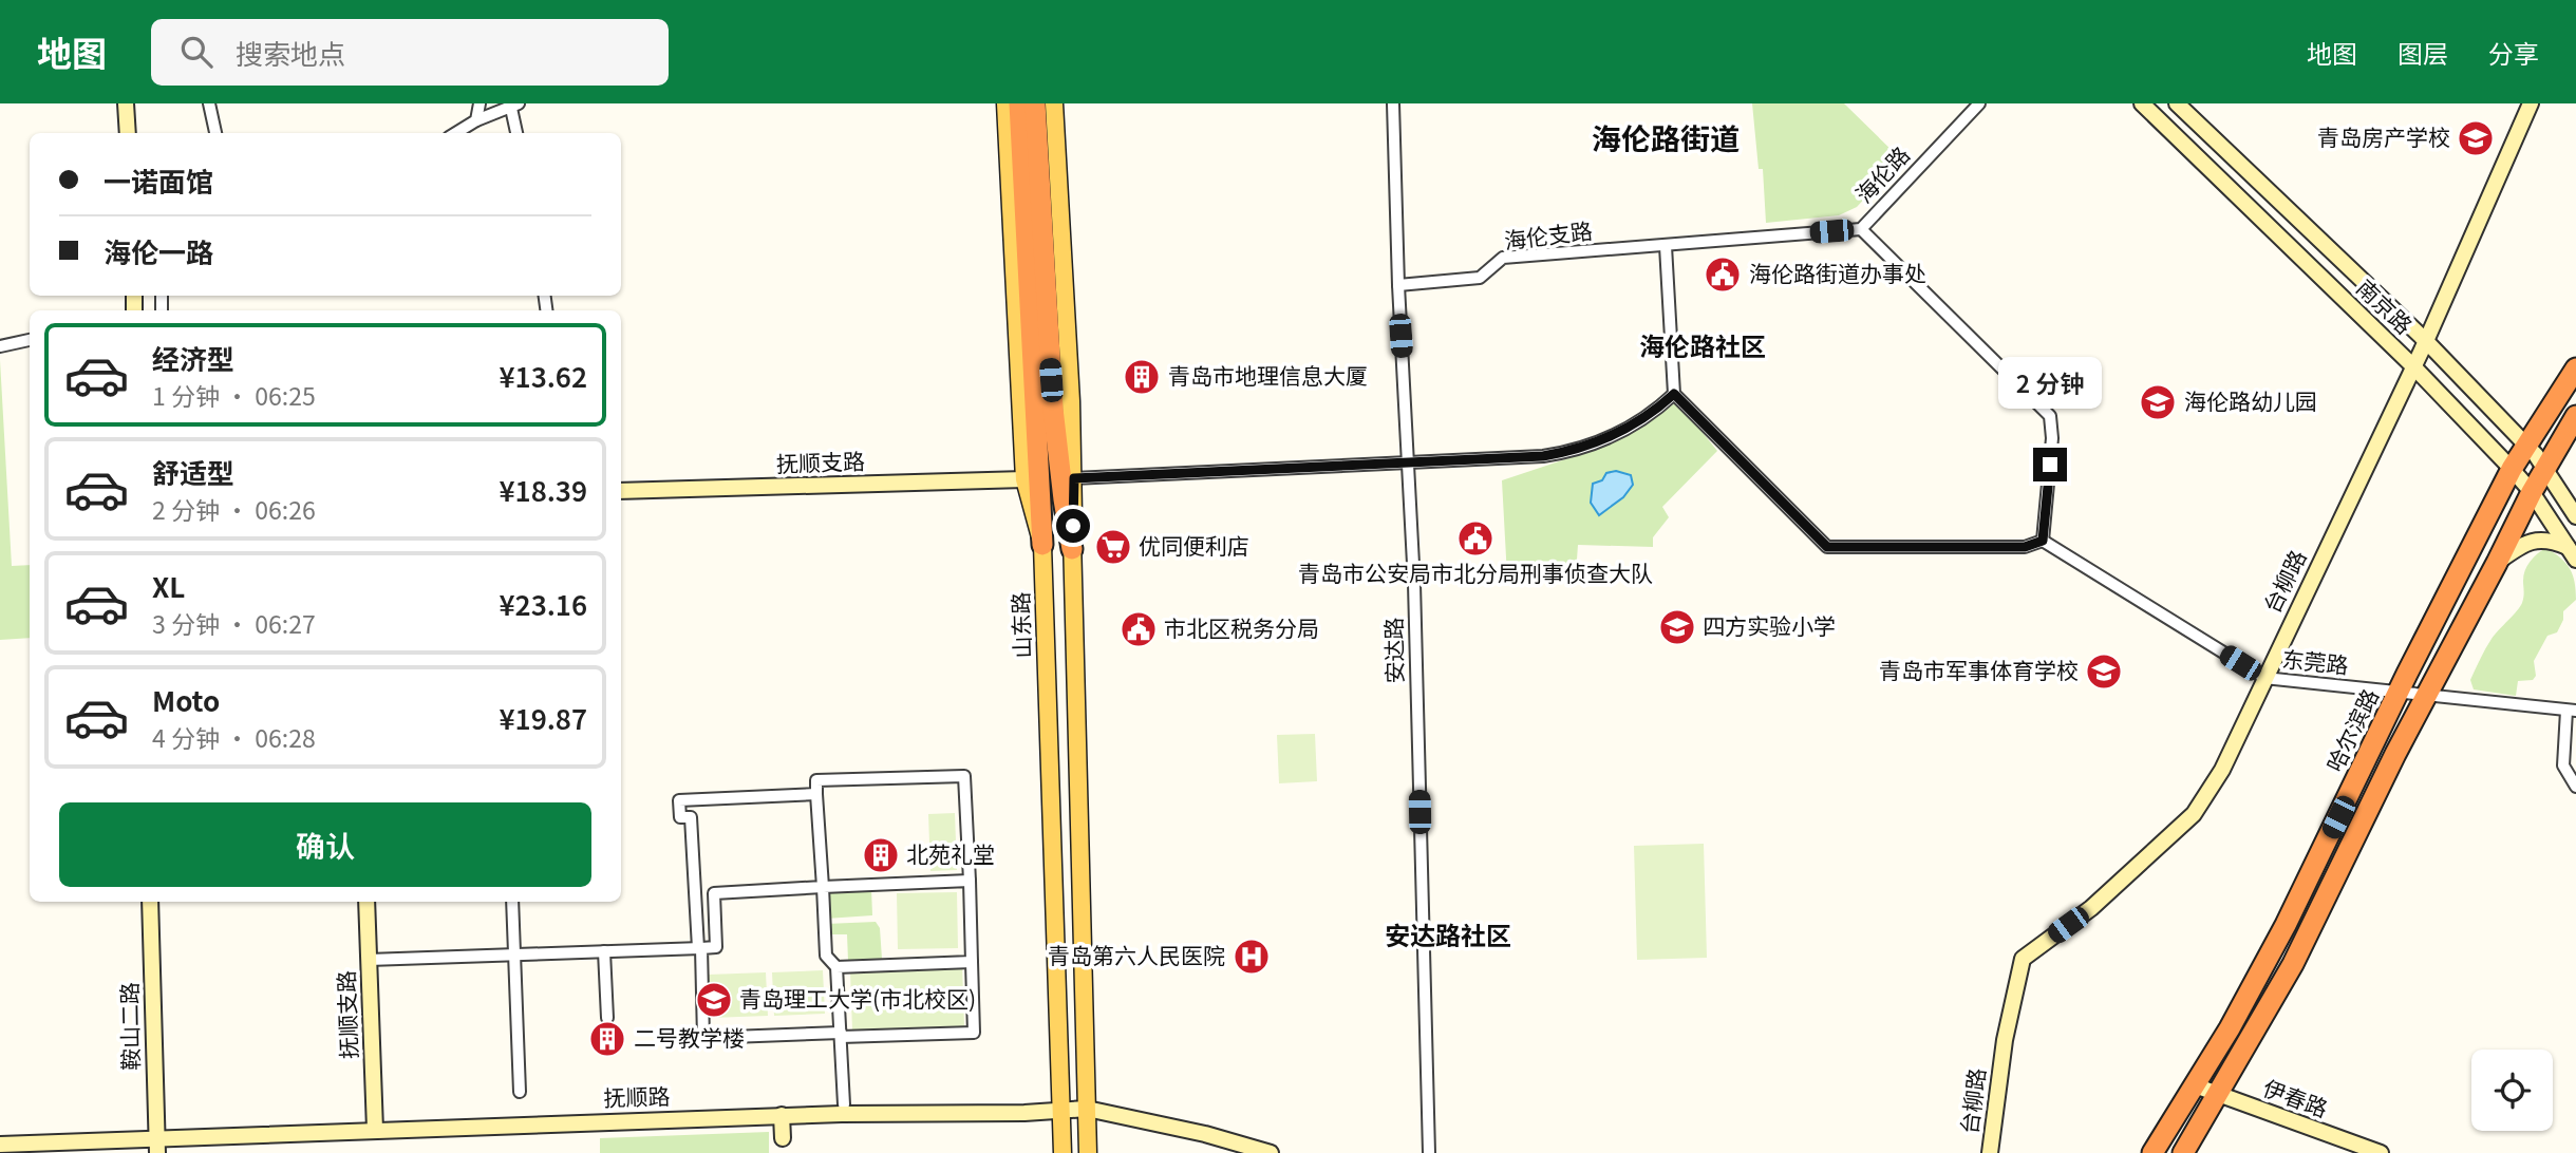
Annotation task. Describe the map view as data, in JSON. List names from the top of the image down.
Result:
{
  "streets": {
    "highway": ["哈尔滨路"],
    "main road": [
      "南京路",
      "抚顺支路",
      "台柳路",
      "山东路",
      "鞍山二路",
      "抚顺路",
      "伊春路"
    ],
    "street": [
      "海伦路",
      "海伦支路",
      "安达路",
      "东莞路"
    ]
  },
  "crossings": [
    ["海伦路", "海伦支路"],
    ["海伦支路", "安达路"],
    ["南京路", "台柳路"],
    ["南京路", "哈尔滨路"],
    ["抚顺支路", "山东路"],
    ["抚顺支路", "抚顺路"],
    ["台柳路", "东莞路"],
    ["山东路", "抚顺路"],
    ["东莞路", "哈尔滨路"],
    ["哈尔滨路", "伊春路"],
    ["鞍山二路", "抚顺路"]
  ],
  "districts": ["海伦路街道", "海伦路社区", "安达路社区"],
  "places": {
    "school or university": [
      "青岛房产学校",
      "海伦路幼儿园",
      "四方实验小学",
      "青岛市军事体育学校",
      "青岛理工大学(市北校区)"
    ],
    "public building": ["海伦路街道办事处", "青岛市公安局市北分局刑事侦查大队", "市北区税务分局"],
    "building": ["青岛市地理信息大厦", "北苑礼堂", "二号教学楼"],
    "supermarket": ["优同便利店"],
    "hospital": ["青岛第六人民医院"]
  },
  "page": {
    "header": "地图",
    "search": "搜索地点",
    "nav": ["地图", "图层", "分享"],
    "banner": ["一诺面馆", "海伦一路"],
    "list": [
      {
        "name": "经济型",
        "note": "1 分钟 · 06:25",
        "value": "¥13.62"
      },
      {
        "name": "舒适型",
        "note": "2 分钟 · 06:26",
        "value": "¥18.39"
      },
      {
        "name": "XL",
        "note": "3 分钟 · 06:27",
        "value": "¥23.16"
      },
      {
        "name": "Moto",
        "note": "4 分钟 · 06:28",
        "value": "¥19.87"
      }
    ],
    "bubble": "2 分钟",
    "buttons": "确认"
  }
}
